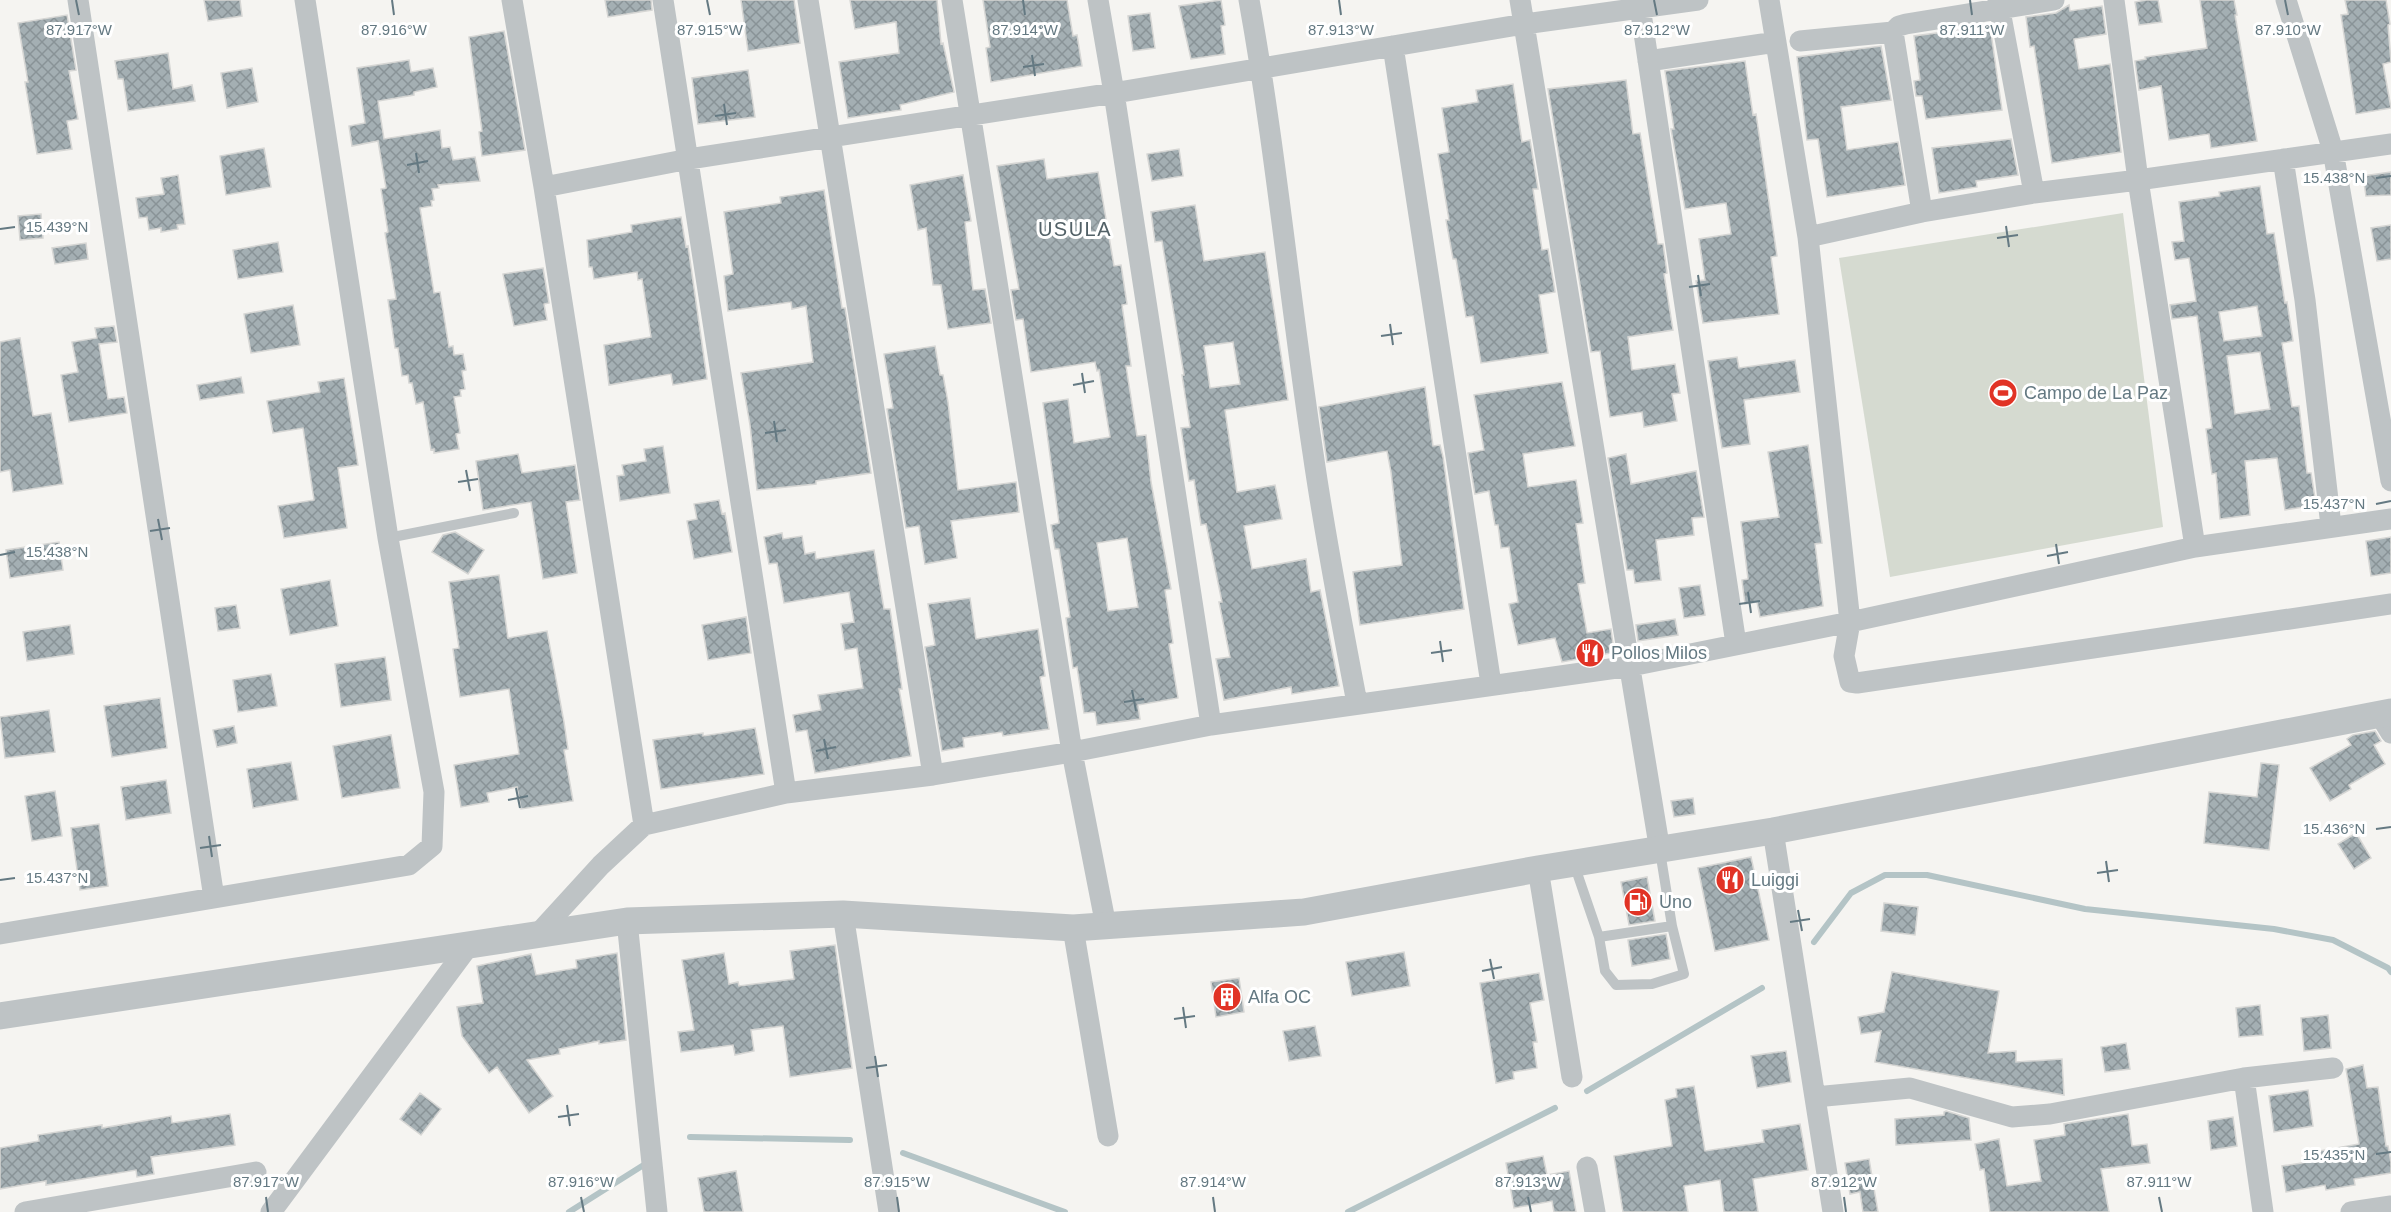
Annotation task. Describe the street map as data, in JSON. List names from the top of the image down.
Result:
{
  "districts": ["USULA"],
  "places": {
    "sports": ["Campo de La Paz"],
    "restaurant": ["Pollos Milos", "Luiggi"],
    "fuel station": ["Uno"],
    "building": ["Alfa OC"]
  },
  "coordinates": [
    "87.917°W",
    "87.916°W",
    "87.915°W",
    "87.914°W",
    "87.913°W",
    "87.912°W",
    "87.911°W",
    "87.910°W",
    "15.438°N",
    "15.439°N",
    "15.437°N",
    "15.436°N",
    "15.435°N"
  ]
}
